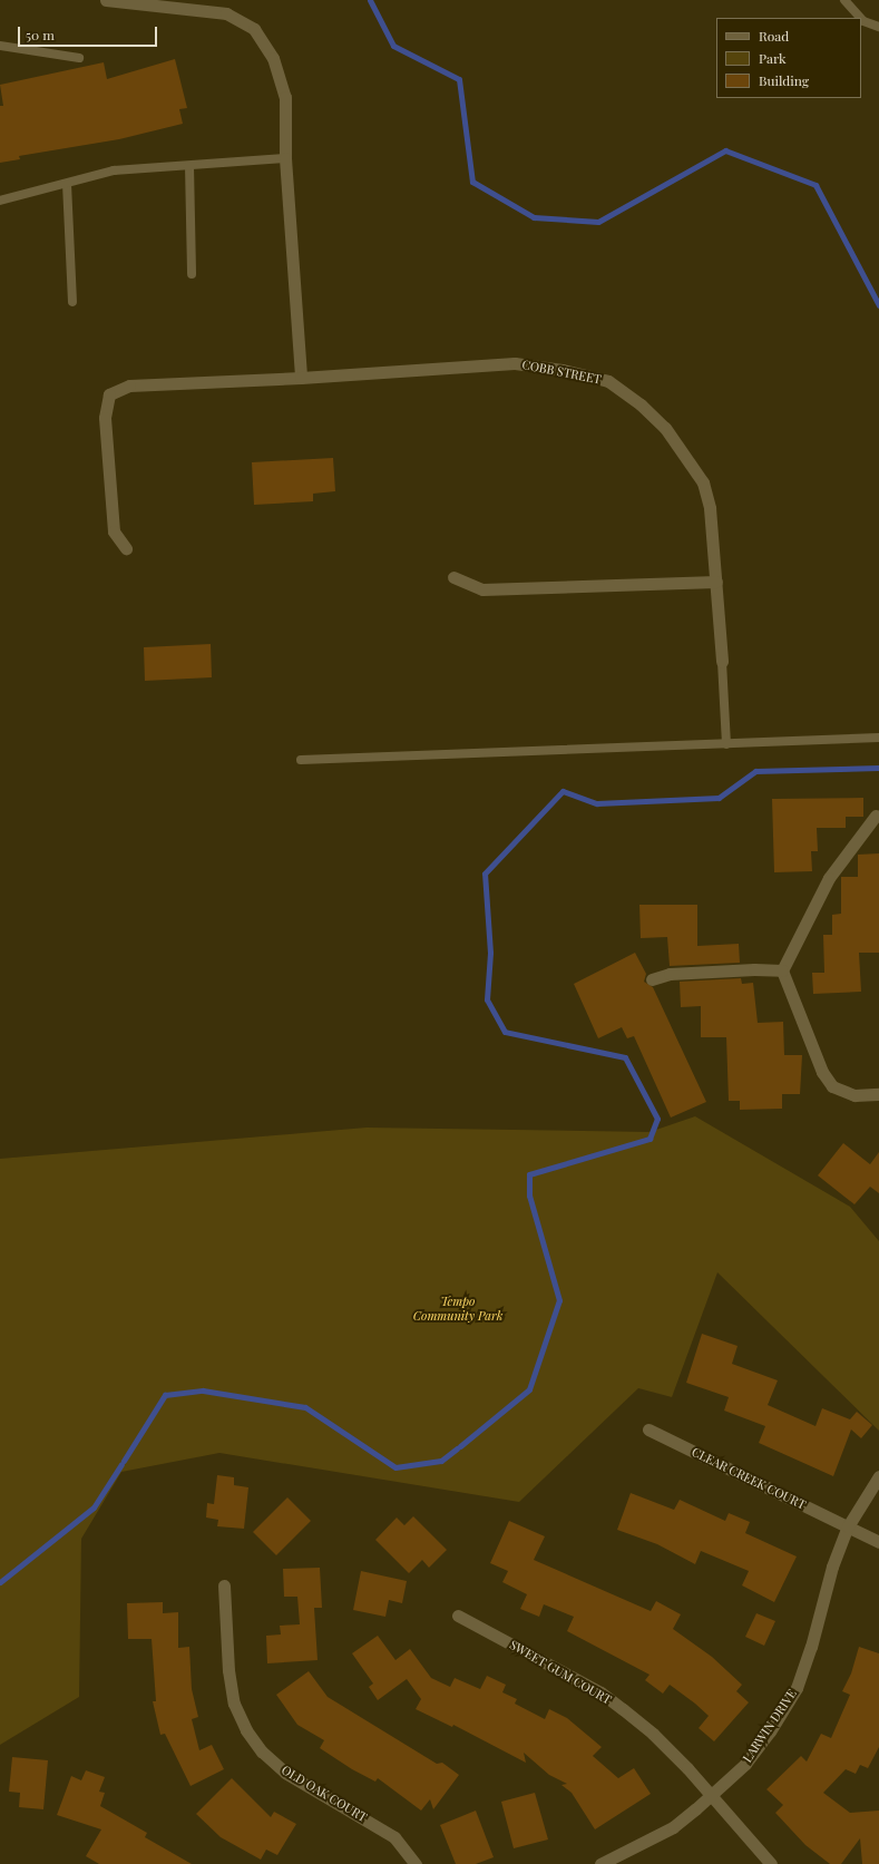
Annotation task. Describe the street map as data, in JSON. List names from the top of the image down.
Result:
{
  "streets": {
    "street": [
      "COBB STREET",
      "CLEAR CREEK COURT",
      "SWEET GUM COURT",
      "LARWIN DRIVE",
      "OLD OAK COURT"
    ]
  },
  "crossings": [
    ["CLEAR CREEK COURT", "LARWIN DRIVE"],
    ["SWEET GUM COURT", "LARWIN DRIVE"]
  ],
  "parks": ["Tempo Community Park"],
  "legend": ["Road", "Park", "Building"],
  "scale_bar": "50 m"
}
